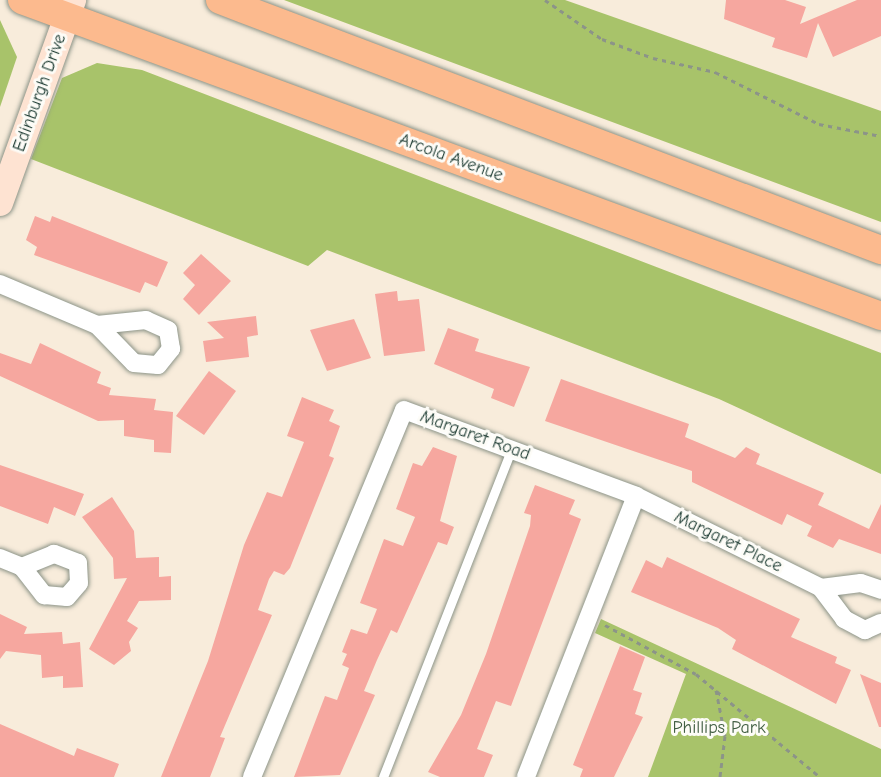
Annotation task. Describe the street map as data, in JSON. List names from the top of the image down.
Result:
{
  "streets": {
    "main road": ["Arcola Avenue"],
    "street": ["Edinburgh Drive", "Margaret Road", "Margaret Place"]
  },
  "crossings": [
    ["Edinburgh Drive", "Arcola Avenue"],
    ["Margaret Road", "Margaret Place"]
  ],
  "parks": ["Phillips Park"]
}
